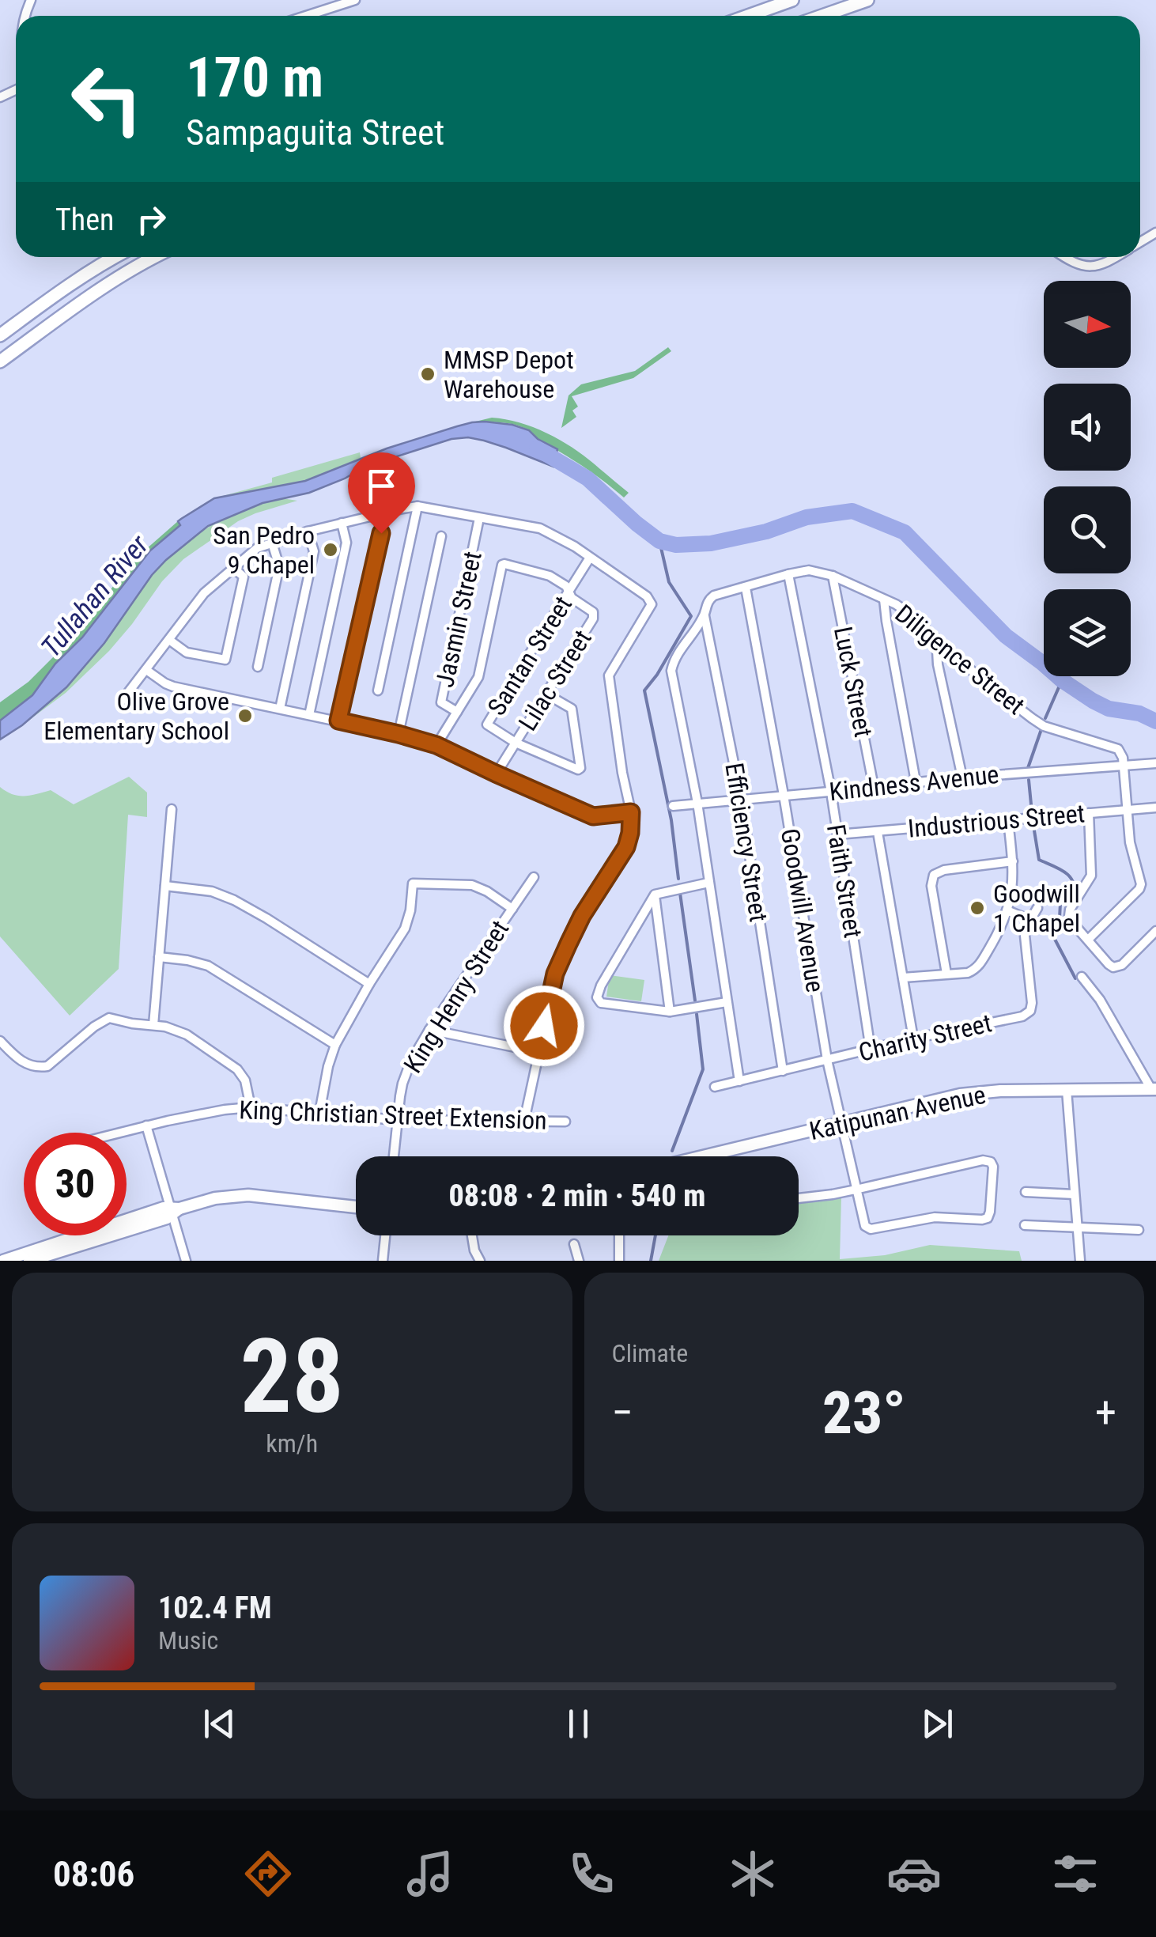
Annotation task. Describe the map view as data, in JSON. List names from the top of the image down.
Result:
{
  "streets": {
    "main road": ["Katipunan Avenue"],
    "street": [
      "Jasmin Street",
      "Santan Street",
      "Diligence Street",
      "Lilac Street",
      "Luck Street",
      "Kindness Avenue",
      "Industrious Street",
      "Efficiency Street",
      "Faith Street",
      "Goodwill Avenue",
      "King Henry Street",
      "Charity Street",
      "King Christian Street Extension"
    ]
  },
  "crossings": [
    ["Santan Street", "Lilac Street"],
    ["Diligence Street", "Luck Street"],
    ["Diligence Street", "Kindness Avenue"],
    ["Diligence Street", "Efficiency Street"],
    ["Diligence Street", "Faith Street"],
    ["Diligence Street", "Goodwill Avenue"],
    ["Diligence Street", "Charity Street"],
    ["Luck Street", "Kindness Avenue"],
    ["Kindness Avenue", "Efficiency Street"],
    ["Kindness Avenue", "Faith Street"],
    ["Kindness Avenue", "Goodwill Avenue"],
    ["Industrious Street", "Faith Street"],
    ["Efficiency Street", "Charity Street"],
    ["Faith Street", "Charity Street"],
    ["Goodwill Avenue", "Charity Street"],
    ["Goodwill Avenue", "Katipunan Avenue"],
    ["King Henry Street", "King Christian Street Extension"]
  ],
  "water": ["Tullahan River"],
  "places": [
    "MMSP Depot Warehouse",
    "San Pedro 9 Chapel",
    "Olive Grove Elementary School",
    "Goodwill 1 Chapel"
  ],
  "north": "right",
  "page": {
    "turn": ["170 m", "Sampaguita Street"],
    "then": "Then",
    "limit": "30",
    "trip": "08:08 · 2 min · 540 m",
    "tile": [
      ["28", "km/h"],
      "Climate"
    ],
    "heat": ["−", "23°", "+"],
    "song": ["102.4 FM", "Music"],
    "tabs": "08:06"
  }
}
